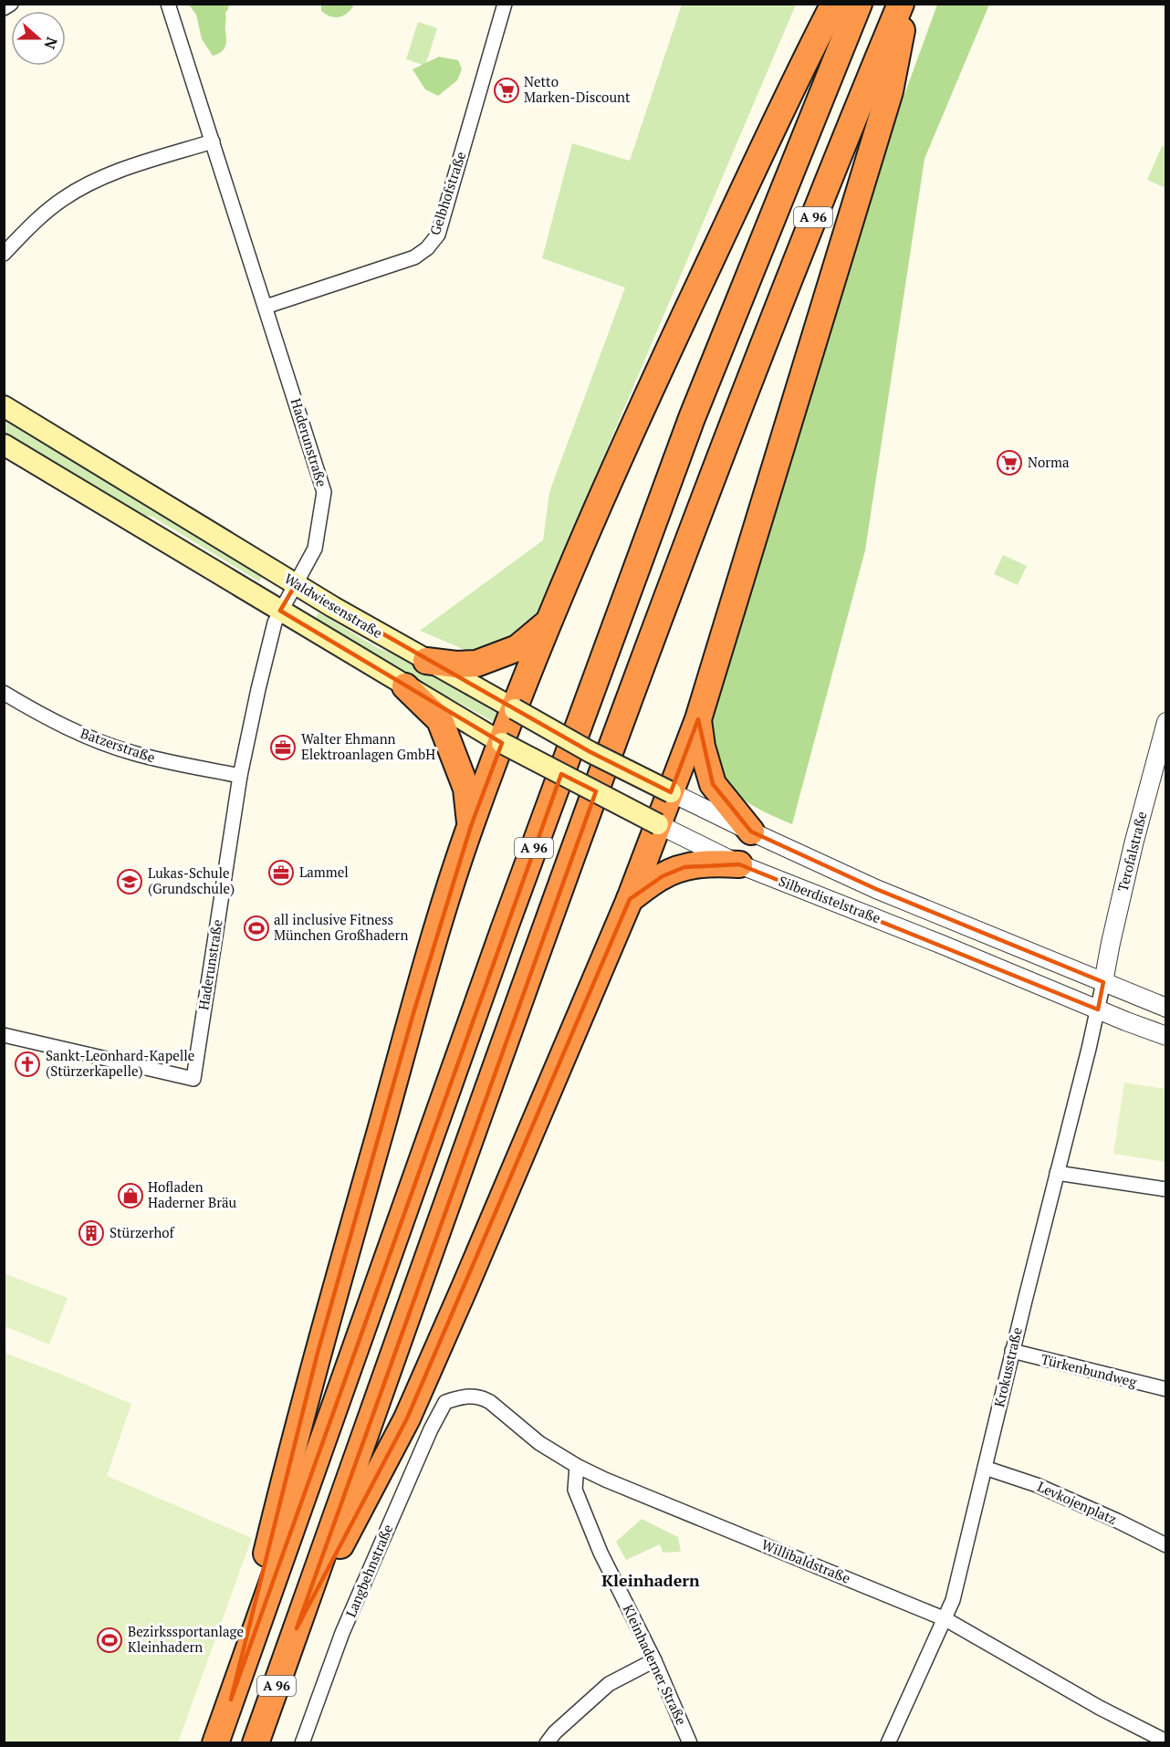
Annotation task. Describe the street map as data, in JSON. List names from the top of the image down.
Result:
{
  "streets": {
    "highway": ["A 96"],
    "main road": ["Waldwiesenstraße", "Silberdistelstraße"],
    "street": [
      "Gelbhofstraße",
      "Haderunstraße",
      "Batzerstraße",
      "Terofalstraße",
      "Krokusstraße",
      "Türkenbundweg",
      "Levkojenplatz",
      "Willibaldstraße",
      "Langbehnstraße",
      "Kleinhaderner Straße"
    ]
  },
  "crossings": [
    ["Gelbhofstraße", "Haderunstraße"],
    ["Haderunstraße", "Waldwiesenstraße"],
    ["Haderunstraße", "Batzerstraße"],
    ["Waldwiesenstraße", "Silberdistelstraße"],
    ["Terofalstraße", "Silberdistelstraße"],
    ["Terofalstraße", "Krokusstraße"],
    ["Silberdistelstraße", "Krokusstraße"],
    ["Krokusstraße", "Türkenbundweg"],
    ["Krokusstraße", "Levkojenplatz"],
    ["Krokusstraße", "Willibaldstraße"],
    ["Willibaldstraße", "Langbehnstraße"],
    ["Willibaldstraße", "Kleinhaderner Straße"]
  ],
  "districts": ["Kleinhadern"],
  "places": {
    "supermarket": ["Netto Marken-Discount", "Norma"],
    "office": ["Walter Ehmann Elektroanlagen GmbH", "Lammel"],
    "school or university": ["Lukas-Schule (Grundschule)"],
    "sports": ["all inclusive Fitness München Großhadern", "Bezirkssportanlage Kleinhadern"],
    "church": ["Sankt-Leonhard-Kapelle (Stürzerkapelle)"],
    "shop": ["Hofladen Haderner Bräu"],
    "building": ["Stürzerhof"]
  },
  "north": "right"
}
